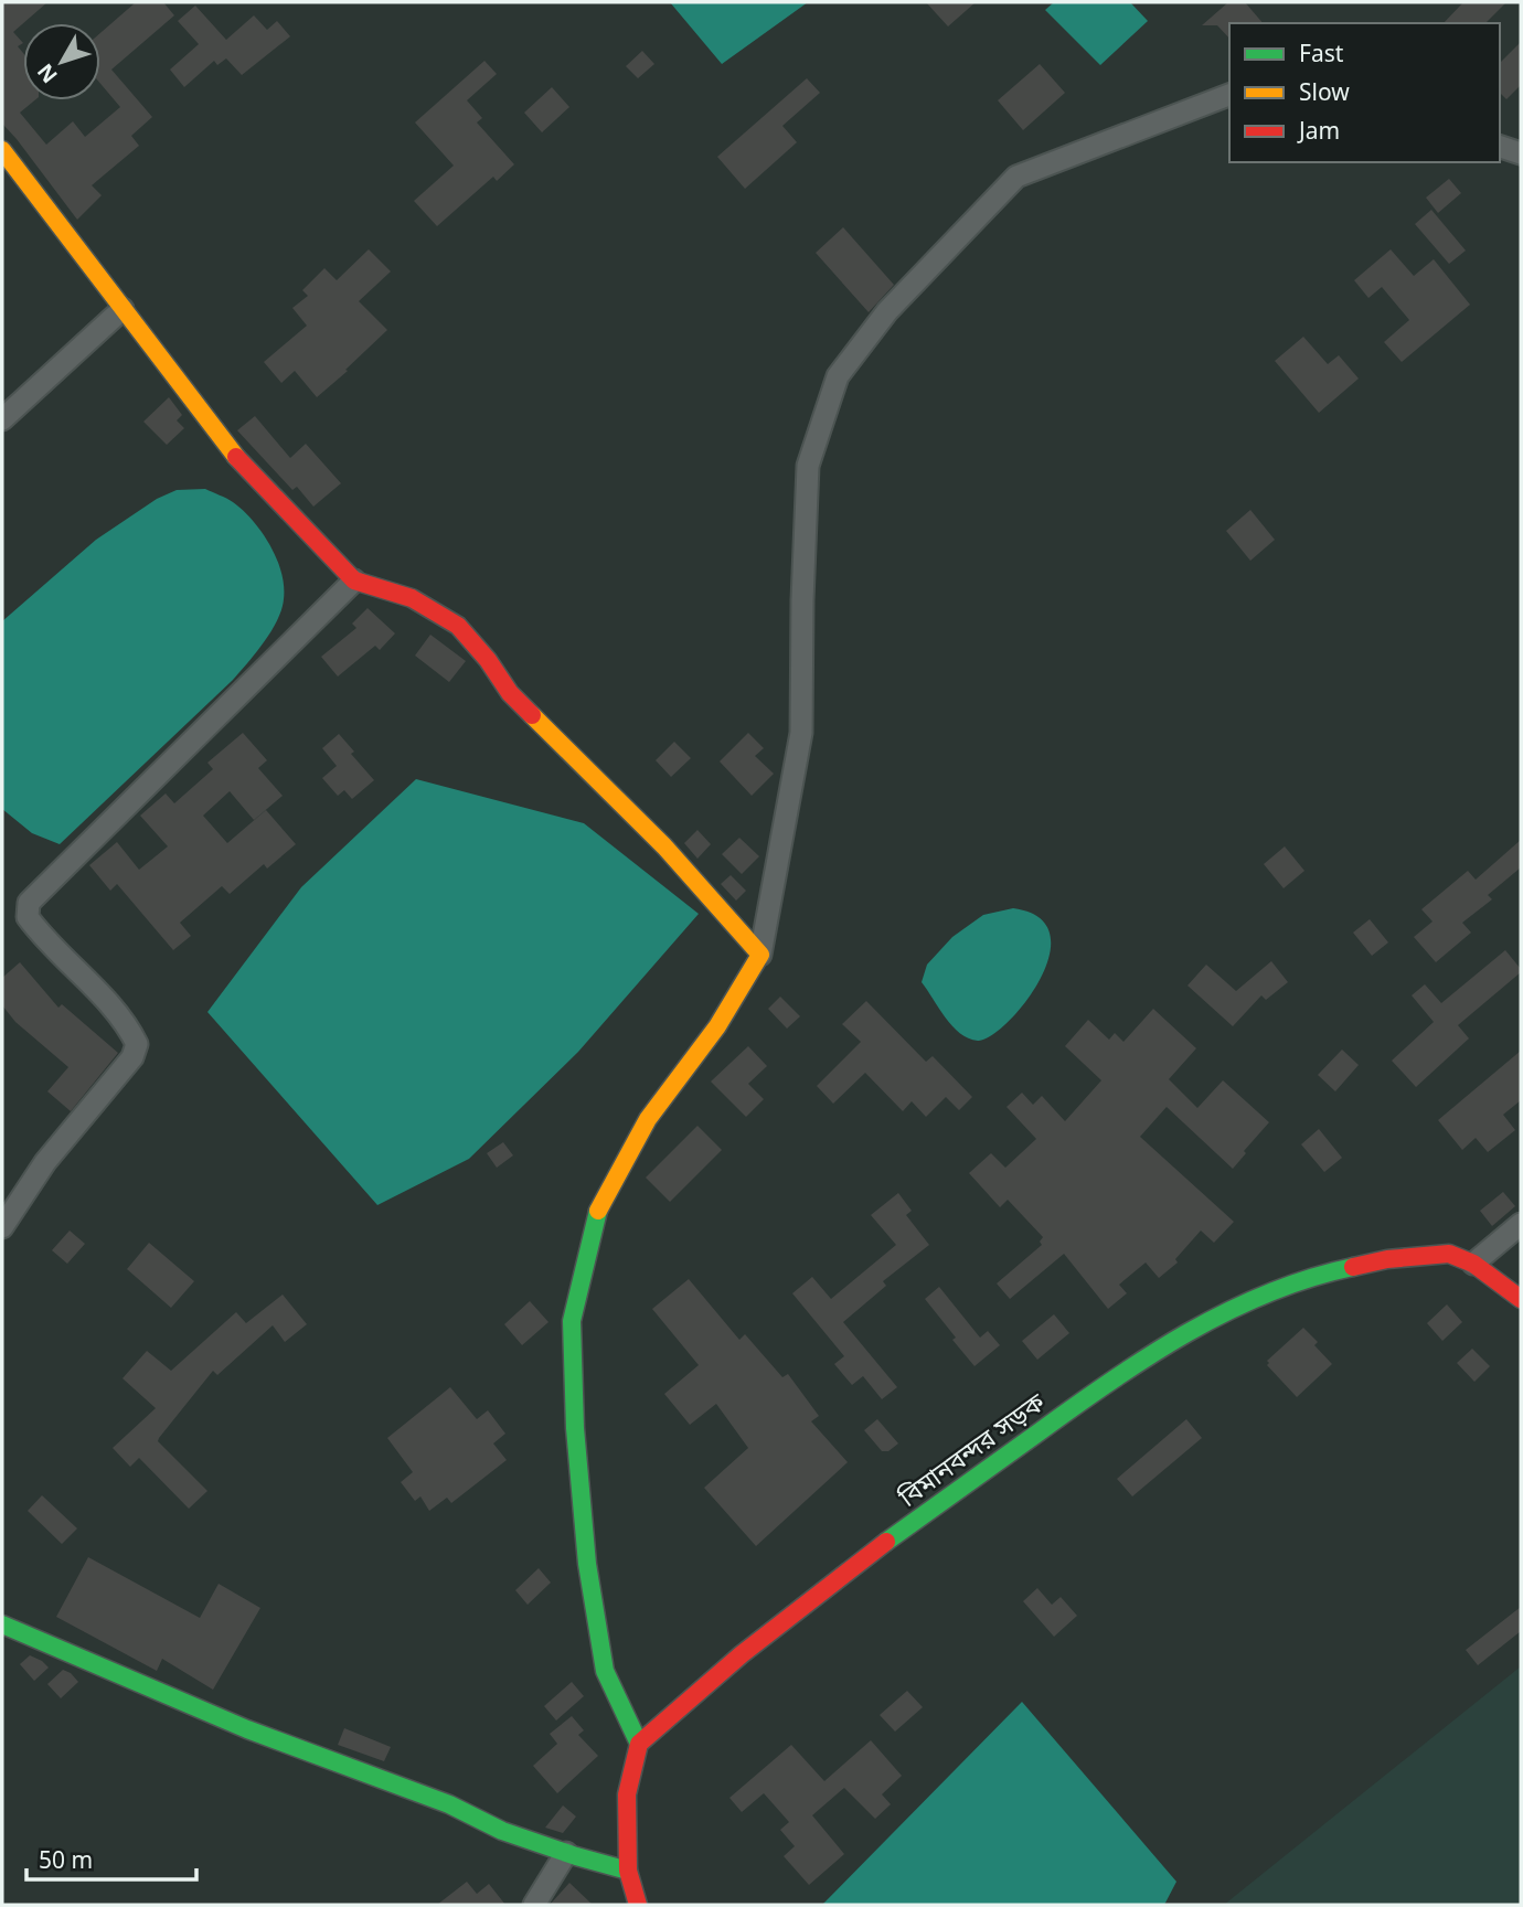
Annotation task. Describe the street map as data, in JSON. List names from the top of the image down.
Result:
{
  "streets": {
    "main road": ["বিমানবন্দর সড়ক"]
  },
  "legend": ["Fast", "Slow", "Jam"],
  "scale_bar": "50 m",
  "north": "bottom left"
}
